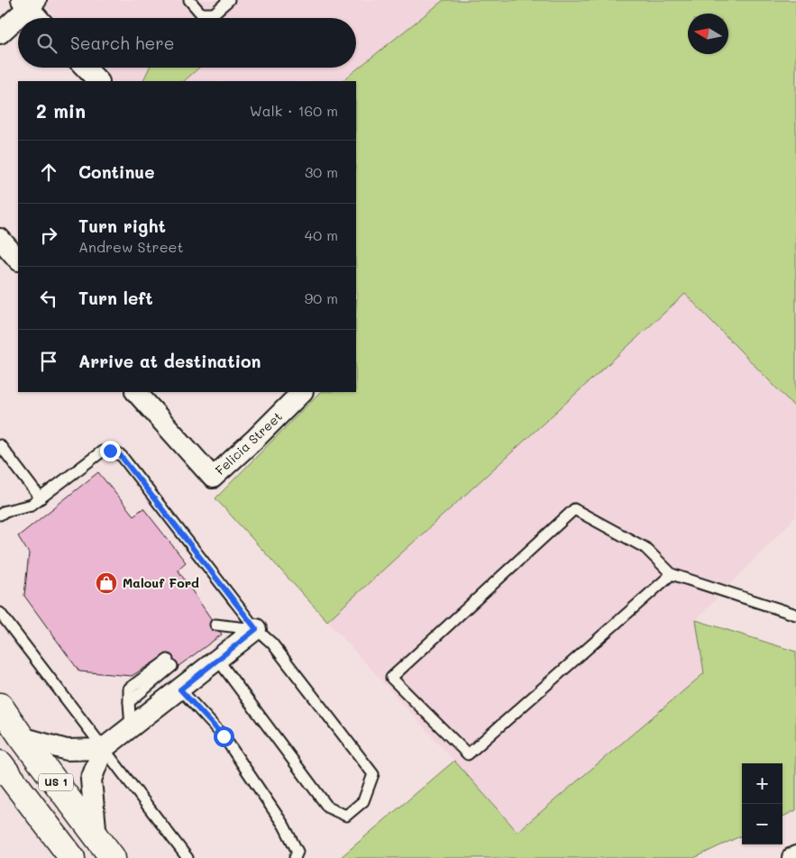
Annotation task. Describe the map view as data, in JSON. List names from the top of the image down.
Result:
{
  "streets": {
    "highway": ["US 1"],
    "street": ["Felicia Street"]
  },
  "places": {
    "shop": ["Malouf Ford"]
  },
  "north": "left",
  "page": {
    "search": "Search here",
    "heading": ["2 min", "Walk · 160 m"],
    "list": [
      ["Continue", "30 m"],
      ["Turn right", "Andrew Street", "40 m"],
      ["Turn left", "90 m"],
      "Arrive at destination"
    ],
    "map_buttons": ["+", "−"]
  }
}
